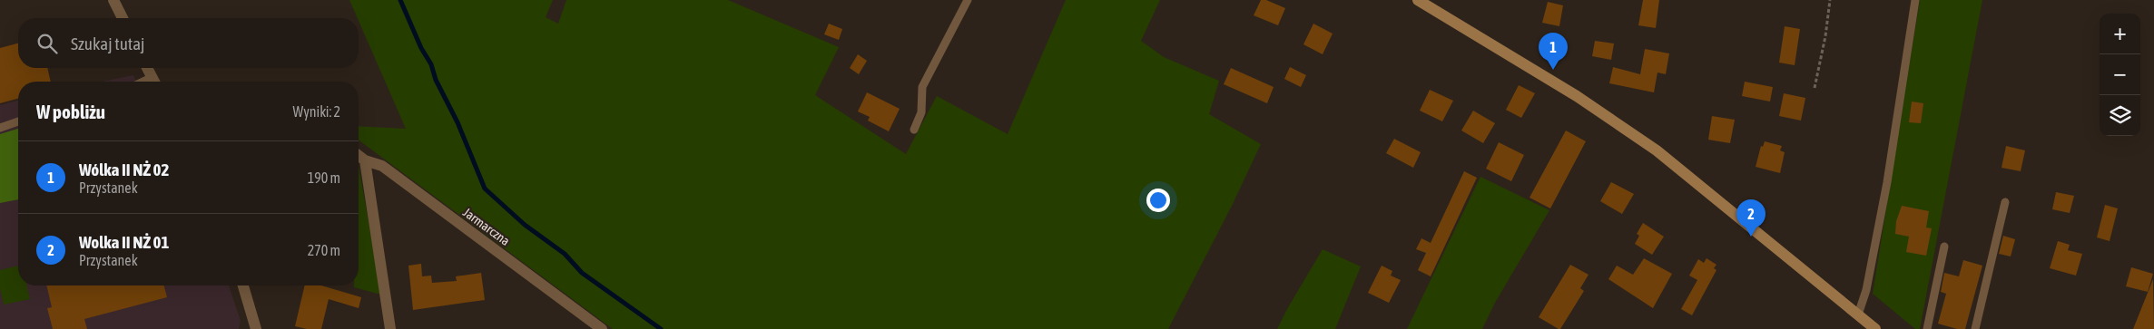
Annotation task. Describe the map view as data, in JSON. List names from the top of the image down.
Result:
{
  "streets": {
    "street": ["Jarmarczna"]
  },
  "page": {
    "map_buttons": ["+", "−"],
    "search": "Szukaj tutaj",
    "pins": ["1", "2"],
    "heading": ["W pobliżu", "Wyniki: 2"],
    "list": [
      {
        "mark": "1",
        "name": "Wólka II NŻ 02",
        "note": "Przystanek",
        "value": "190 m"
      },
      {
        "mark": "2",
        "name": "Wolka II NŻ 01",
        "note": "Przystanek",
        "value": "270 m"
      }
    ]
  }
}
